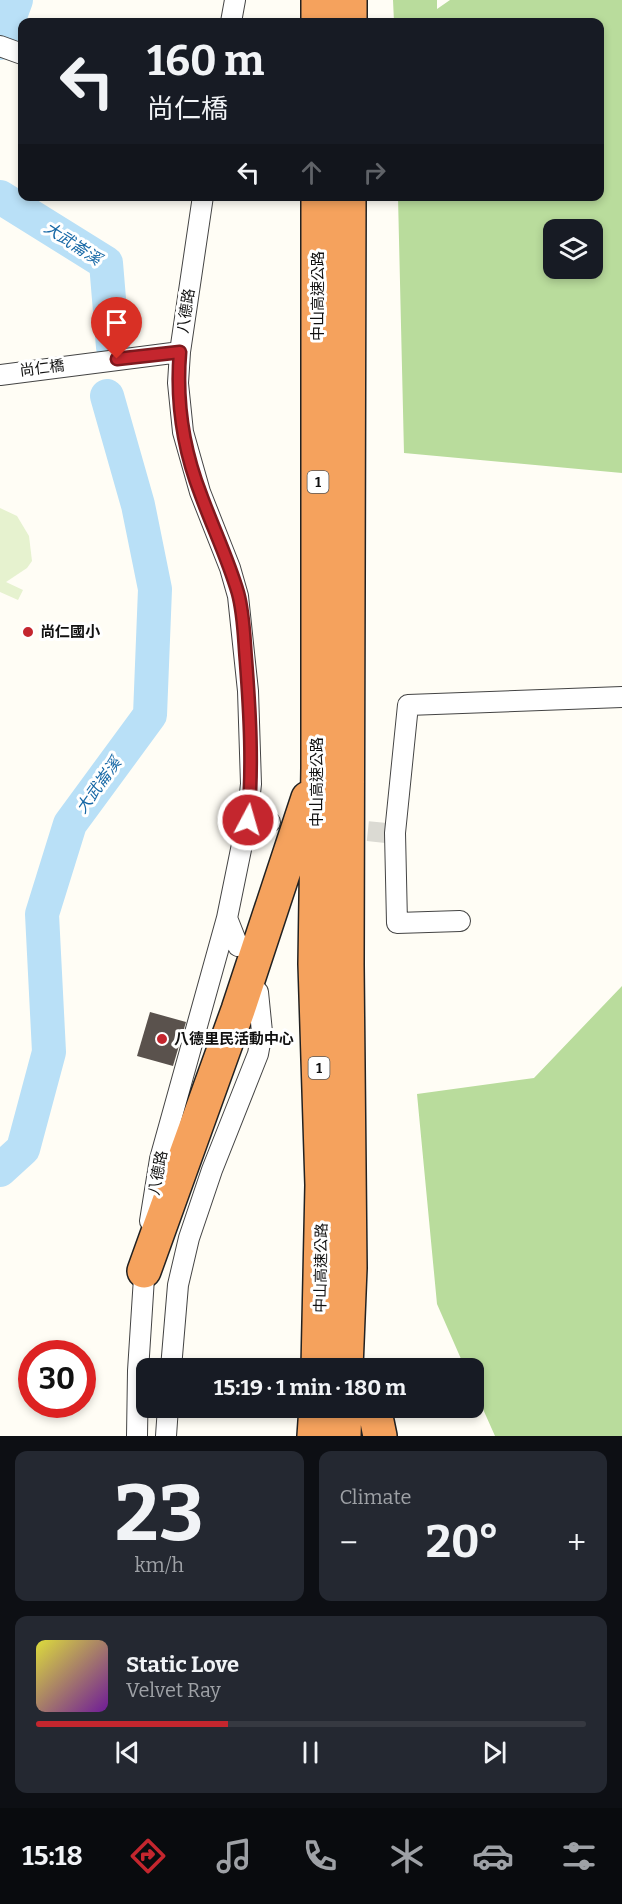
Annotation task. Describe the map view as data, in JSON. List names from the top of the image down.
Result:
{
  "streets": {
    "highway": ["中山高速公路", "1"],
    "street": ["八德路", "尚仁橋"]
  },
  "crossings": [
    ["八德路", "尚仁橋"]
  ],
  "water": ["大武崙溪"],
  "places": ["尚仁國小", "八德里民活動中心"],
  "page": {
    "turn": ["160 m", "尚仁橋"],
    "limit": "30",
    "trip": "15:19 · 1 min · 180 m",
    "tile": [
      ["23", "km/h"],
      "Climate"
    ],
    "heat": ["−", "20°", "+"],
    "song": ["Static Love", "Velvet Ray"],
    "tabs": "15:18"
  }
}
